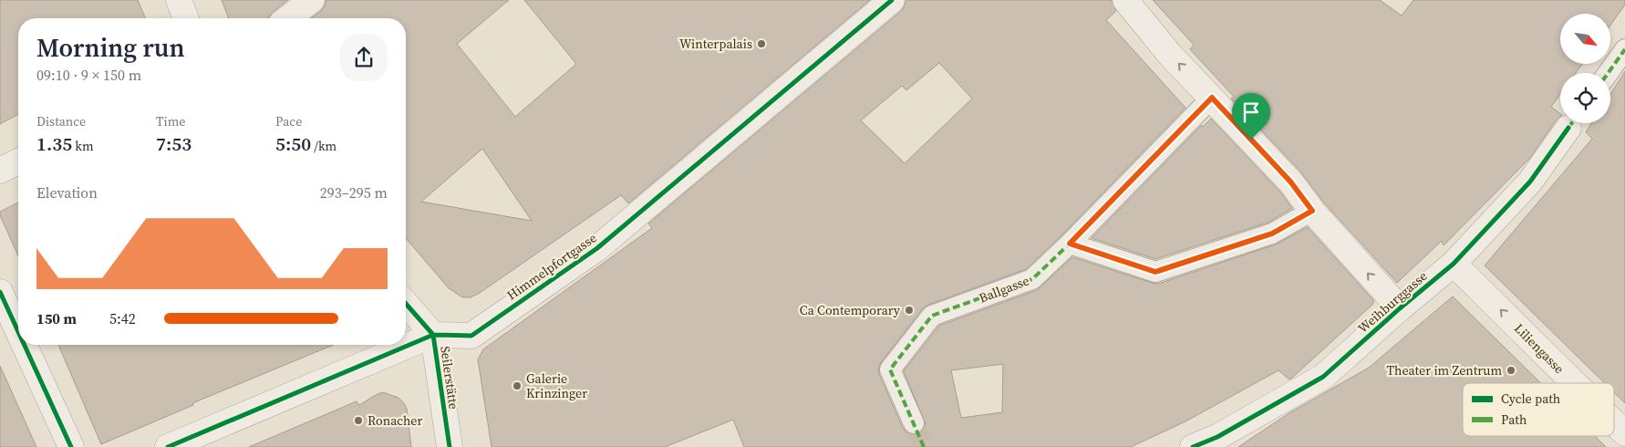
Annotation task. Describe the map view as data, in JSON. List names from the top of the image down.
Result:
{
  "streets": {
    "street": [
      "Himmelpfortgasse",
      "Ballgasse",
      "Weihburggasse",
      "Liliengasse",
      "Seilerstätte"
    ]
  },
  "crossings": [
    ["Himmelpfortgasse", "Seilerstätte"],
    ["Weihburggasse", "Liliengasse"]
  ],
  "one_way": ["Liliengasse"],
  "places": [
    "Winterpalais",
    "Ca Contemporary",
    "Theater im Zentrum",
    "Galerie Krinzinger",
    "Ronacher"
  ],
  "legend": ["Cycle path", "Path"],
  "north": "bottom right",
  "page": {
    "heading": ["Morning run", "09:10 · 9 × 150 m"],
    "stats": [
      ["Distance", "1.35 km"],
      ["Time", "7:53"],
      ["Pace", "5:50 /km"]
    ],
    "chart": ["Elevation", "293–295 m"],
    "list": [
      {
        "name": "150 m",
        "note": "5:42"
      }
    ]
  }
}
